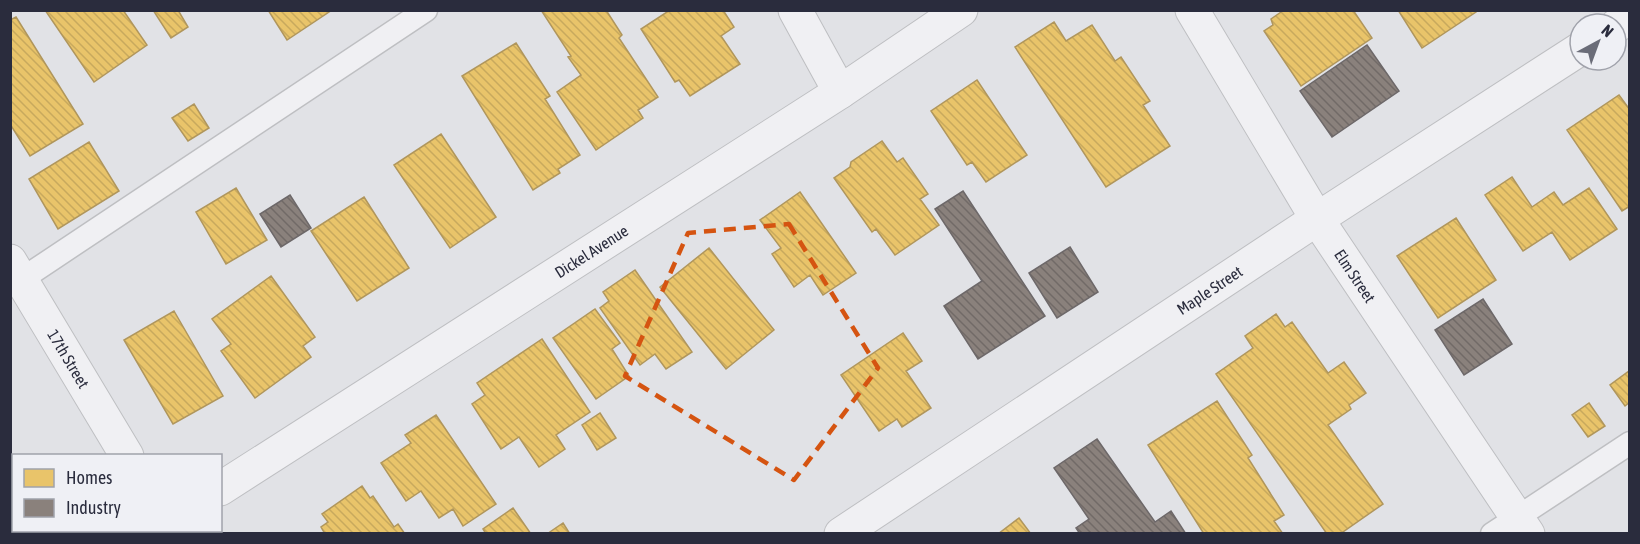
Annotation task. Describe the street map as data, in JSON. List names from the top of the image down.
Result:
{
  "streets": {
    "street": [
      "Dickel Avenue",
      "Elm Street",
      "Maple Street",
      "17th Street"
    ]
  },
  "crossings": [
    ["Elm Street", "Maple Street"]
  ],
  "legend": ["Homes", "Industry"],
  "north": "top right"
}
